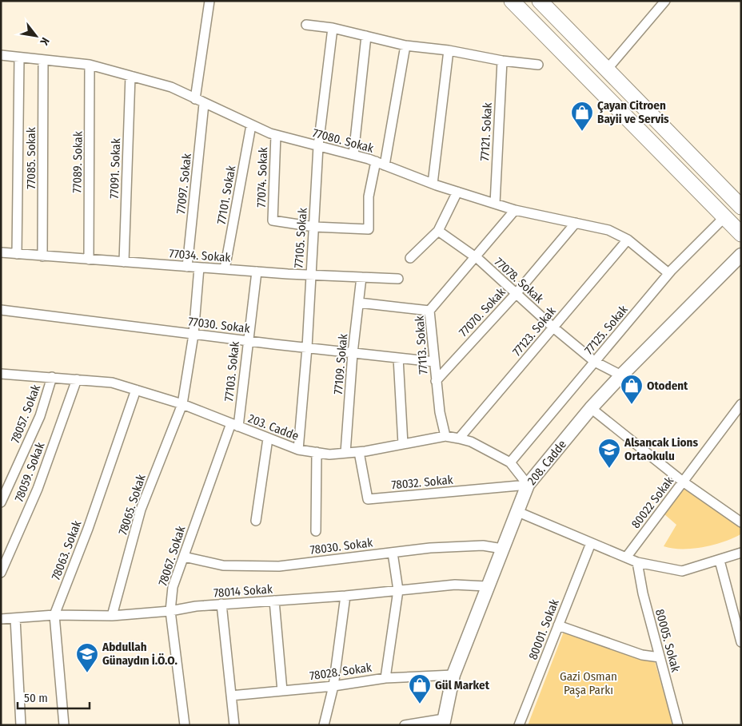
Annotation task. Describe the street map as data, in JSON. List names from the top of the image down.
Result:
{
  "streets": {
    "street": [
      "77121. Sokak",
      "77080. Sokak",
      "77085. Sokak",
      "77089. Sokak",
      "77091. Sokak",
      "77074. Sokak",
      "77097. Sokak",
      "77101. Sokak",
      "77105. Sokak",
      "77034. Sokak",
      "77078. Sokak",
      "77070. Sokak",
      "77030. Sokak",
      "77125. Sokak",
      "77123. Sokak",
      "77113. Sokak",
      "77109. Sokak",
      "77103. Sokak",
      "78057. Sokak",
      "203. Cadde",
      "208. Cadde",
      "78059. Sokak",
      "78032. Sokak",
      "80022 Sokak",
      "78065. Sokak",
      "78030. Sokak",
      "78063. Sokak",
      "78067. Sokak",
      "78014 Sokak",
      "80001. Sokak",
      "80005. Sokak",
      "78028. Sokak"
    ]
  },
  "crossings": [
    ["77121. Sokak", "77080. Sokak"],
    ["77080. Sokak", "77085. Sokak"],
    ["77080. Sokak", "77089. Sokak"],
    ["77080. Sokak", "77091. Sokak"],
    ["77080. Sokak", "77074. Sokak"],
    ["77080. Sokak", "77097. Sokak"],
    ["77080. Sokak", "77101. Sokak"],
    ["77080. Sokak", "77105. Sokak"],
    ["77080. Sokak", "77070. Sokak"],
    ["77080. Sokak", "77125. Sokak"],
    ["77080. Sokak", "77123. Sokak"],
    ["77080. Sokak", "77113. Sokak"],
    ["77085. Sokak", "77034. Sokak"],
    ["77089. Sokak", "77034. Sokak"],
    ["77091. Sokak", "77034. Sokak"],
    ["77074. Sokak", "77105. Sokak"],
    ["77097. Sokak", "77034. Sokak"],
    ["77101. Sokak", "77034. Sokak"],
    ["77105. Sokak", "77034. Sokak"],
    ["77105. Sokak", "77030. Sokak"],
    ["77105. Sokak", "203. Cadde"],
    ["77034. Sokak", "77109. Sokak"],
    ["77034. Sokak", "77103. Sokak"],
    ["77078. Sokak", "77070. Sokak"],
    ["77078. Sokak", "77125. Sokak"],
    ["77078. Sokak", "77123. Sokak"],
    ["77078. Sokak", "77113. Sokak"],
    ["77078. Sokak", "208. Cadde"],
    ["77070. Sokak", "77113. Sokak"],
    ["77030. Sokak", "77113. Sokak"],
    ["77030. Sokak", "77109. Sokak"],
    ["77030. Sokak", "77103. Sokak"],
    ["77125. Sokak", "203. Cadde"],
    ["77123. Sokak", "203. Cadde"],
    ["77113. Sokak", "203. Cadde"],
    ["77109. Sokak", "203. Cadde"],
    ["77103. Sokak", "203. Cadde"],
    ["77103. Sokak", "78067. Sokak"],
    ["78057. Sokak", "203. Cadde"],
    ["203. Cadde", "208. Cadde"],
    ["203. Cadde", "78059. Sokak"],
    ["203. Cadde", "78032. Sokak"],
    ["203. Cadde", "78065. Sokak"],
    ["203. Cadde", "78063. Sokak"],
    ["203. Cadde", "78067. Sokak"],
    ["208. Cadde", "78032. Sokak"],
    ["208. Cadde", "78030. Sokak"],
    ["208. Cadde", "78014 Sokak"],
    ["208. Cadde", "78028. Sokak"],
    ["78065. Sokak", "78014 Sokak"],
    ["78030. Sokak", "78067. Sokak"],
    ["78063. Sokak", "78014 Sokak"],
    ["78067. Sokak", "78014 Sokak"]
  ],
  "parks": ["Gazi Osman Paşa Parkı"],
  "places": {
    "shop": ["Çayan Citroen Bayii ve Servis", "Otodent", "Gül Market"],
    "school or university": ["Alsancak Lions Ortaokulu", "Abdullah Günaydın İ.Ö.O."]
  },
  "scale_bar": "50 m",
  "north": "bottom right"
}
